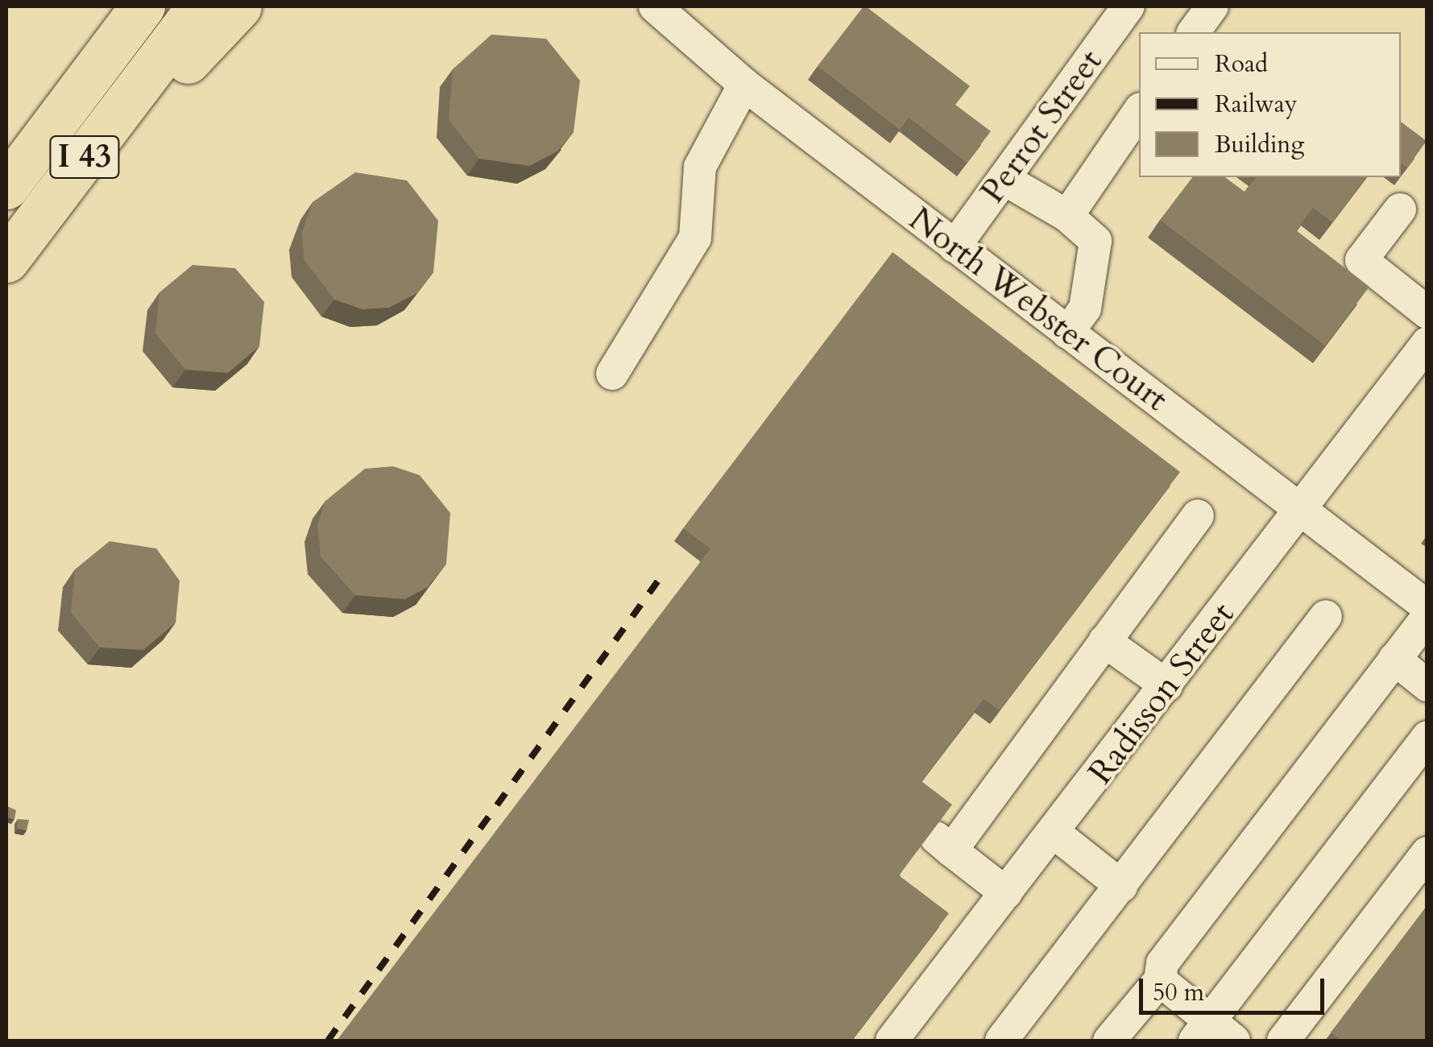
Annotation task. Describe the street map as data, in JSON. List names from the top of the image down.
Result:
{
  "streets": {
    "highway": ["I 43"],
    "street": ["Perrot Street", "North Webster Court", "Radisson Street"]
  },
  "crossings": [
    ["Perrot Street", "North Webster Court"],
    ["North Webster Court", "Radisson Street"]
  ],
  "legend": ["Road", "Railway", "Building"],
  "scale_bar": "50 m"
}
